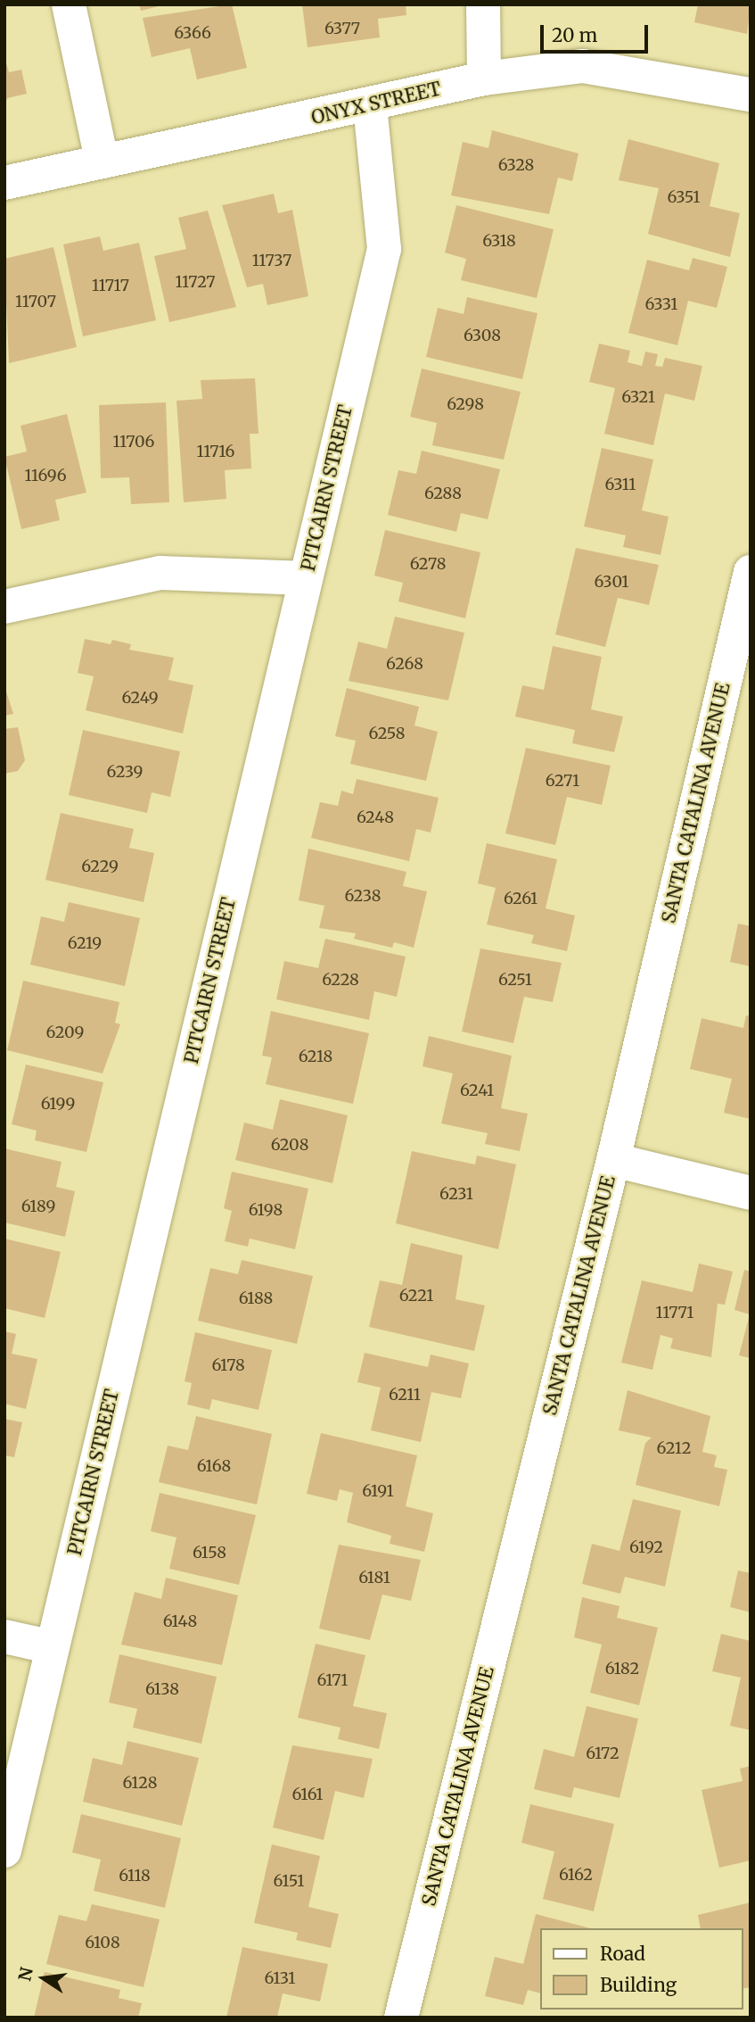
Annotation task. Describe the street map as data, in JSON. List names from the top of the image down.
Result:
{
  "streets": {
    "street": ["ONYX STREET", "PITCAIRN STREET", "SANTA CATALINA AVENUE"]
  },
  "crossings": [
    ["ONYX STREET", "PITCAIRN STREET"]
  ],
  "house_numbers": [
    "6377",
    "6366",
    "6328",
    "6351",
    "6318",
    "11737",
    "11727",
    "11717",
    "11707",
    "6331",
    "6308",
    "6321",
    "6298",
    "11706",
    "11716",
    "11696",
    "6311",
    "6288",
    "6278",
    "6301",
    "6268",
    "6249",
    "6258",
    "6239",
    "6271",
    "6248",
    "6229",
    "6238",
    "6261",
    "6219",
    "6228",
    "6251",
    "6209",
    "6218",
    "6241",
    "6199",
    "6208",
    "6231",
    "6189",
    "6198",
    "6221",
    "6188",
    "11771",
    "6178",
    "6211",
    "6212",
    "6168",
    "6191",
    "6192",
    "6158",
    "6181",
    "6148",
    "6182",
    "6171",
    "6138",
    "6172",
    "6128",
    "6161",
    "6162",
    "6118",
    "6151",
    "6108",
    "6131"
  ],
  "legend": ["Road", "Building"],
  "scale_bar": "20 m",
  "north": "left"
}
